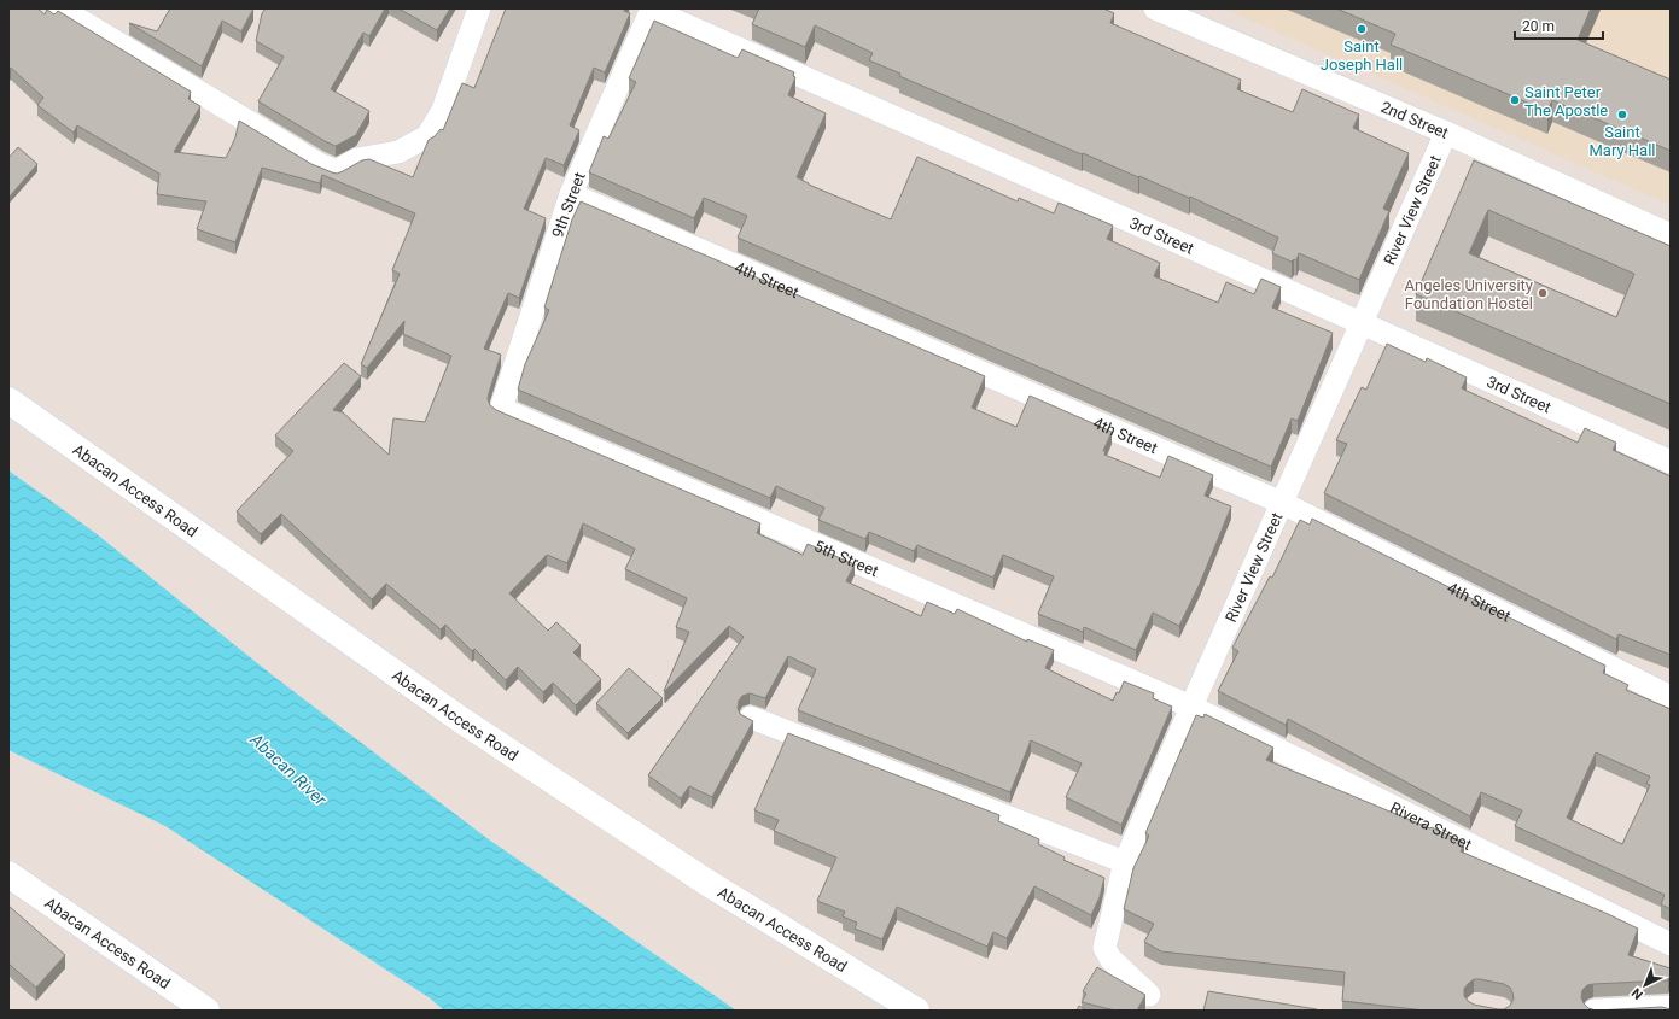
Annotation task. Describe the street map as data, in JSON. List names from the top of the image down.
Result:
{
  "streets": {
    "street": [
      "2nd Street",
      "9th Street",
      "River View Street",
      "3rd Street",
      "4th Street",
      "Abacan Access Road",
      "5th Street",
      "Rivera Street"
    ]
  },
  "crossings": [
    ["2nd Street", "River View Street"],
    ["9th Street", "3rd Street"],
    ["9th Street", "4th Street"],
    ["9th Street", "5th Street"],
    ["River View Street", "3rd Street"],
    ["River View Street", "4th Street"],
    ["River View Street", "5th Street"],
    ["River View Street", "Rivera Street"],
    ["5th Street", "Rivera Street"]
  ],
  "water": ["Abacan River"],
  "places": [
    "Saint Joseph Hall",
    "Saint Peter The Apostle",
    "Saint Mary Hall",
    "Angeles University Foundation Hostel"
  ],
  "scale_bar": "20 m",
  "north": "bottom left"
}
